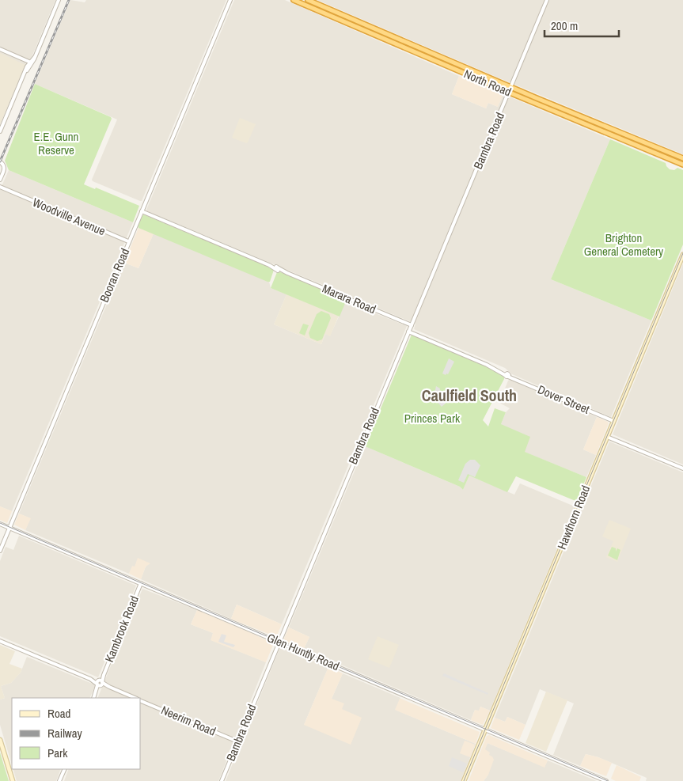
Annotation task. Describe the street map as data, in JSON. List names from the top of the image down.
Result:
{
  "streets": {
    "highway": ["North Road"],
    "main road": ["Hawthorn Road"],
    "street": [
      "Bambra Road",
      "Woodville Avenue",
      "Booran Road",
      "Marara Road",
      "Dover Street",
      "Kambrook Road",
      "Glen Huntly Road",
      "Neerim Road"
    ]
  },
  "crossings": [
    ["North Road", "Bambra Road"],
    ["Bambra Road", "Marara Road"],
    ["Bambra Road", "Dover Street"],
    ["Bambra Road", "Glen Huntly Road"],
    ["Bambra Road", "Neerim Road"],
    ["Woodville Avenue", "Booran Road"],
    ["Booran Road", "Marara Road"],
    ["Booran Road", "Glen Huntly Road"],
    ["Dover Street", "Hawthorn Road"],
    ["Hawthorn Road", "Glen Huntly Road"],
    ["Kambrook Road", "Glen Huntly Road"],
    ["Kambrook Road", "Neerim Road"]
  ],
  "districts": ["Caulfield South"],
  "parks": ["E.E. Gunn Reserve", "Brighton General Cemetery", "Princes Park"],
  "legend": ["Road", "Railway", "Park"],
  "scale_bar": "200 m"
}
